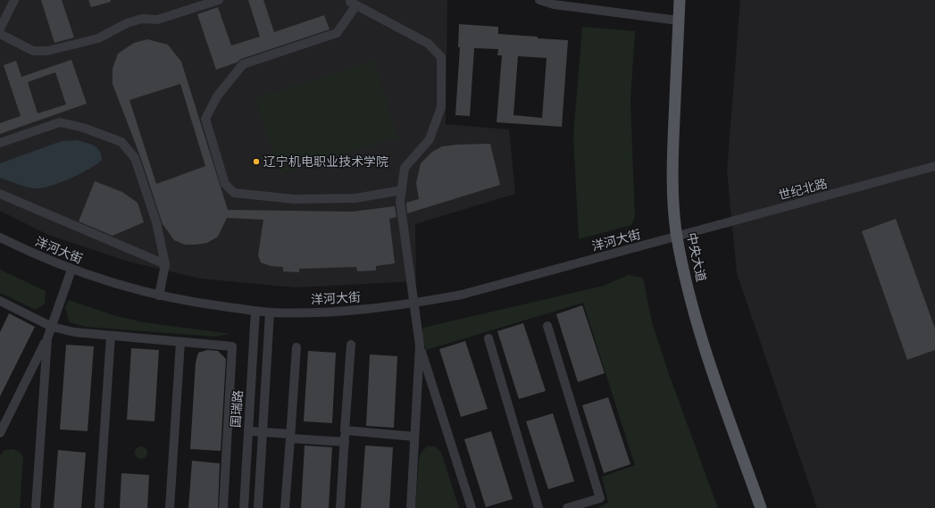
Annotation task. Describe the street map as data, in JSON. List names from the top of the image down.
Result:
{
  "streets": {
    "main road": ["中央大道"],
    "street": ["世纪北路", "洋河大街", "国瑞路"]
  },
  "crossings": [
    ["世纪北路", "洋河大街"],
    ["世纪北路", "中央大道"],
    ["洋河大街", "中央大道"],
    ["洋河大街", "国瑞路"]
  ],
  "places": ["辽宁机电职业技术学院"]
}
